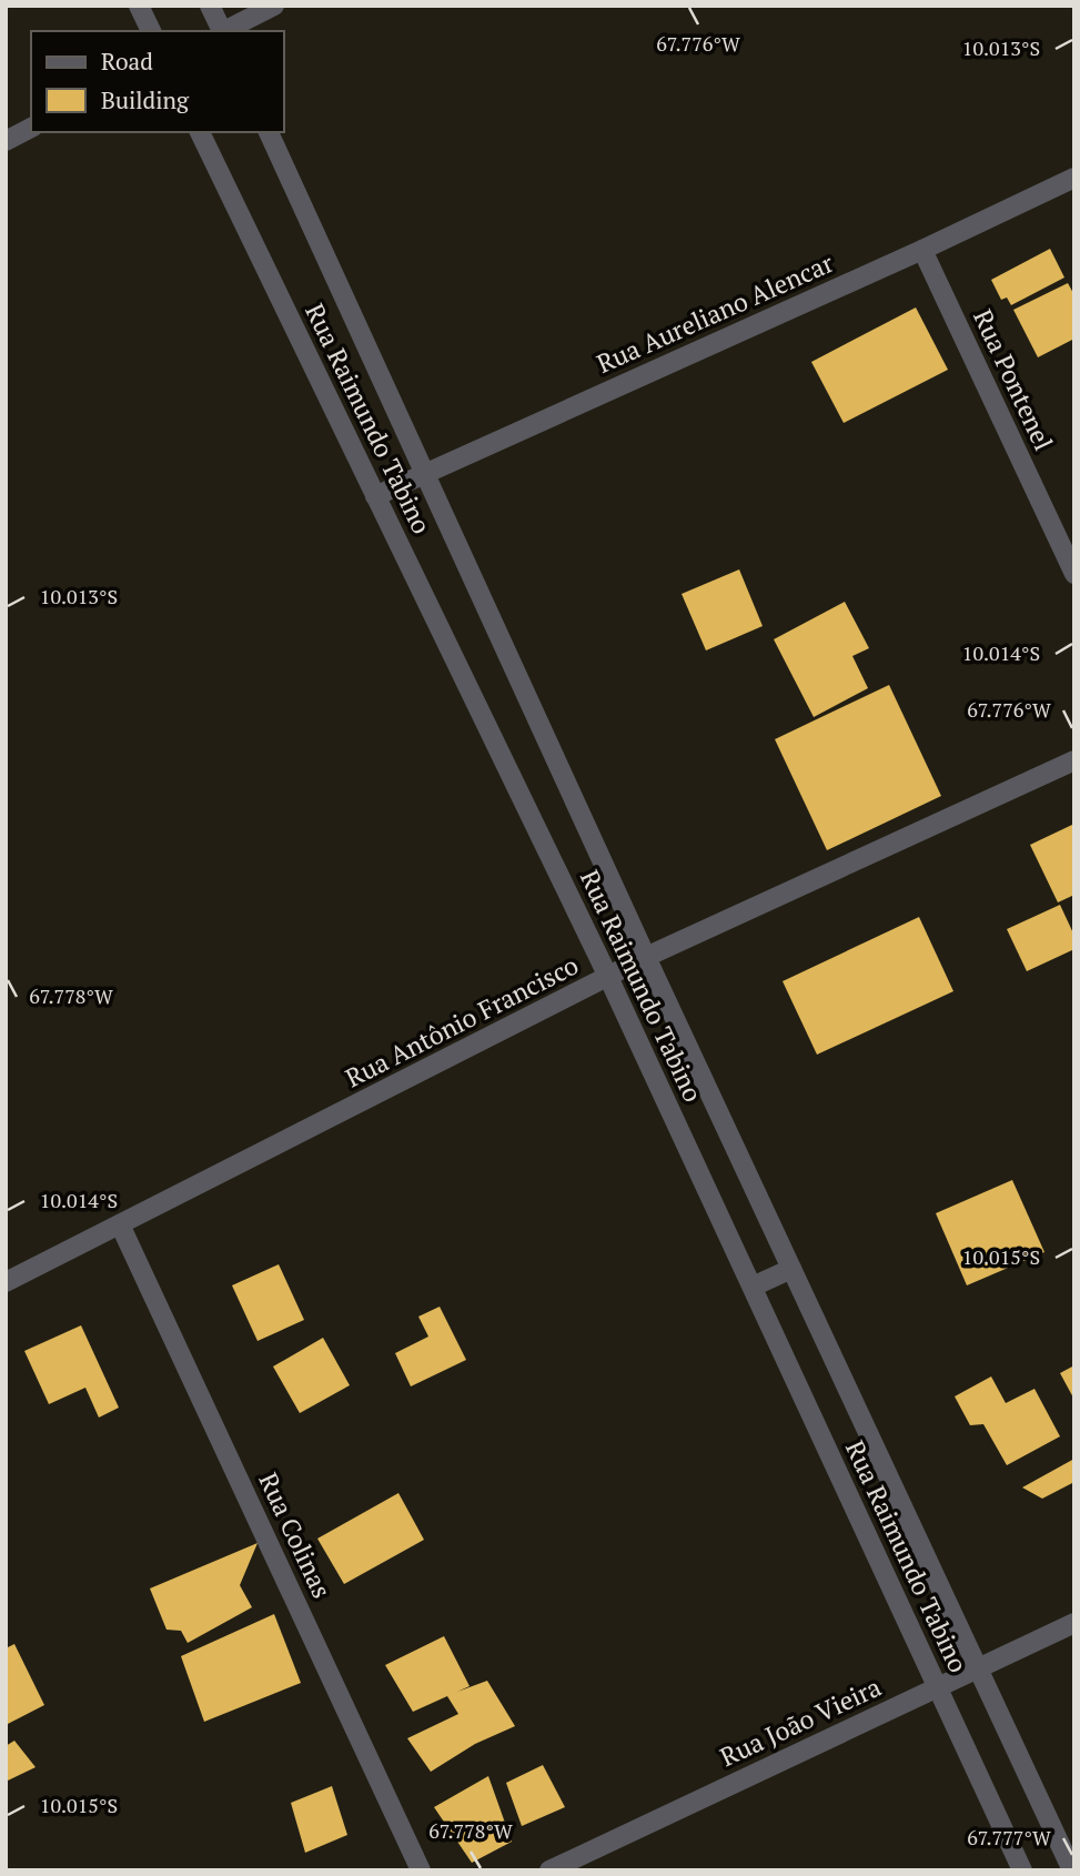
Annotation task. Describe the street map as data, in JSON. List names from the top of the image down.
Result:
{
  "streets": {
    "street": [
      "Rua Aureliano Alencar",
      "Rua Pontenel",
      "Rua Raimundo Tabino",
      "Rua Antônio Francisco",
      "Rua Colinas",
      "Rua João Vieira"
    ]
  },
  "crossings": [
    ["Rua Aureliano Alencar", "Rua Pontenel"],
    ["Rua Aureliano Alencar", "Rua Raimundo Tabino"],
    ["Rua Raimundo Tabino", "Rua Antônio Francisco"],
    ["Rua Raimundo Tabino", "Rua João Vieira"],
    ["Rua Antônio Francisco", "Rua Colinas"]
  ],
  "legend": ["Road", "Building"],
  "coordinates": [
    "67.776°W",
    "10.013°S",
    "10.014°S",
    "67.778°W",
    "10.015°S",
    "67.777°W"
  ]
}
